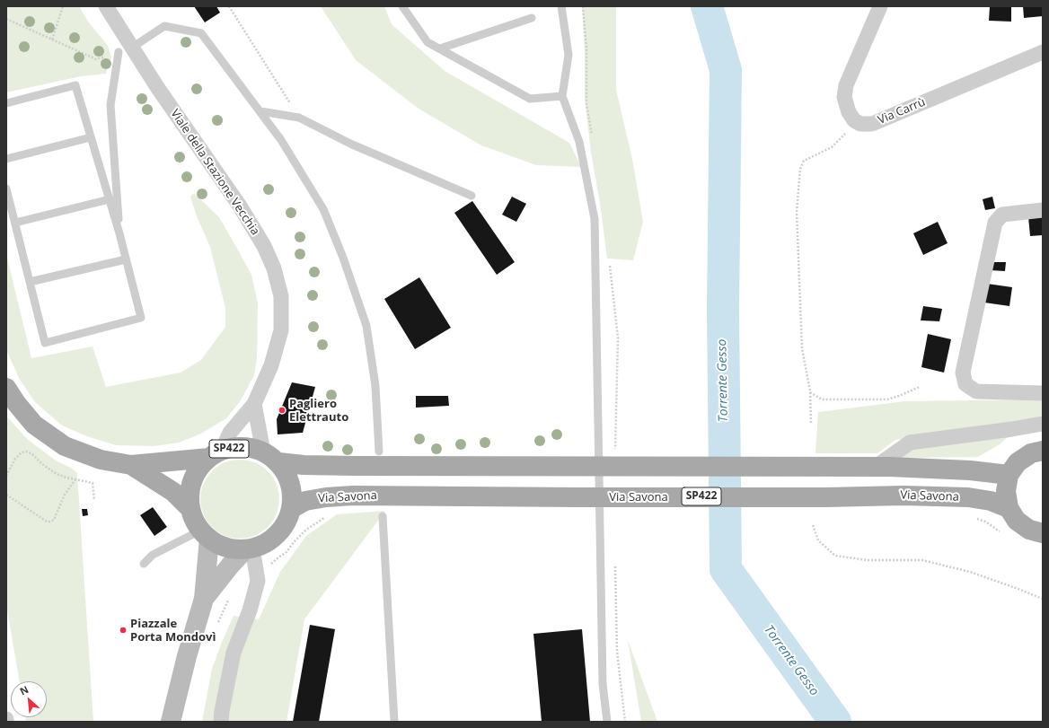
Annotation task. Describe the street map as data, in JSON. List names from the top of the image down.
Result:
{
  "streets": {
    "main road": ["SP422", "Via Savona"],
    "street": ["Via Carrù", "Viale della Stazione Vecchia"]
  },
  "crossings": [
    ["Viale della Stazione Vecchia", "SP422"],
    ["Viale della Stazione Vecchia", "Via Savona"],
    ["SP422", "Via Savona"]
  ],
  "water": ["Torrente Gesso"],
  "places": ["Pagliero Elettrauto", "Piazzale Porta Mondovì"],
  "north": "top left"
}
